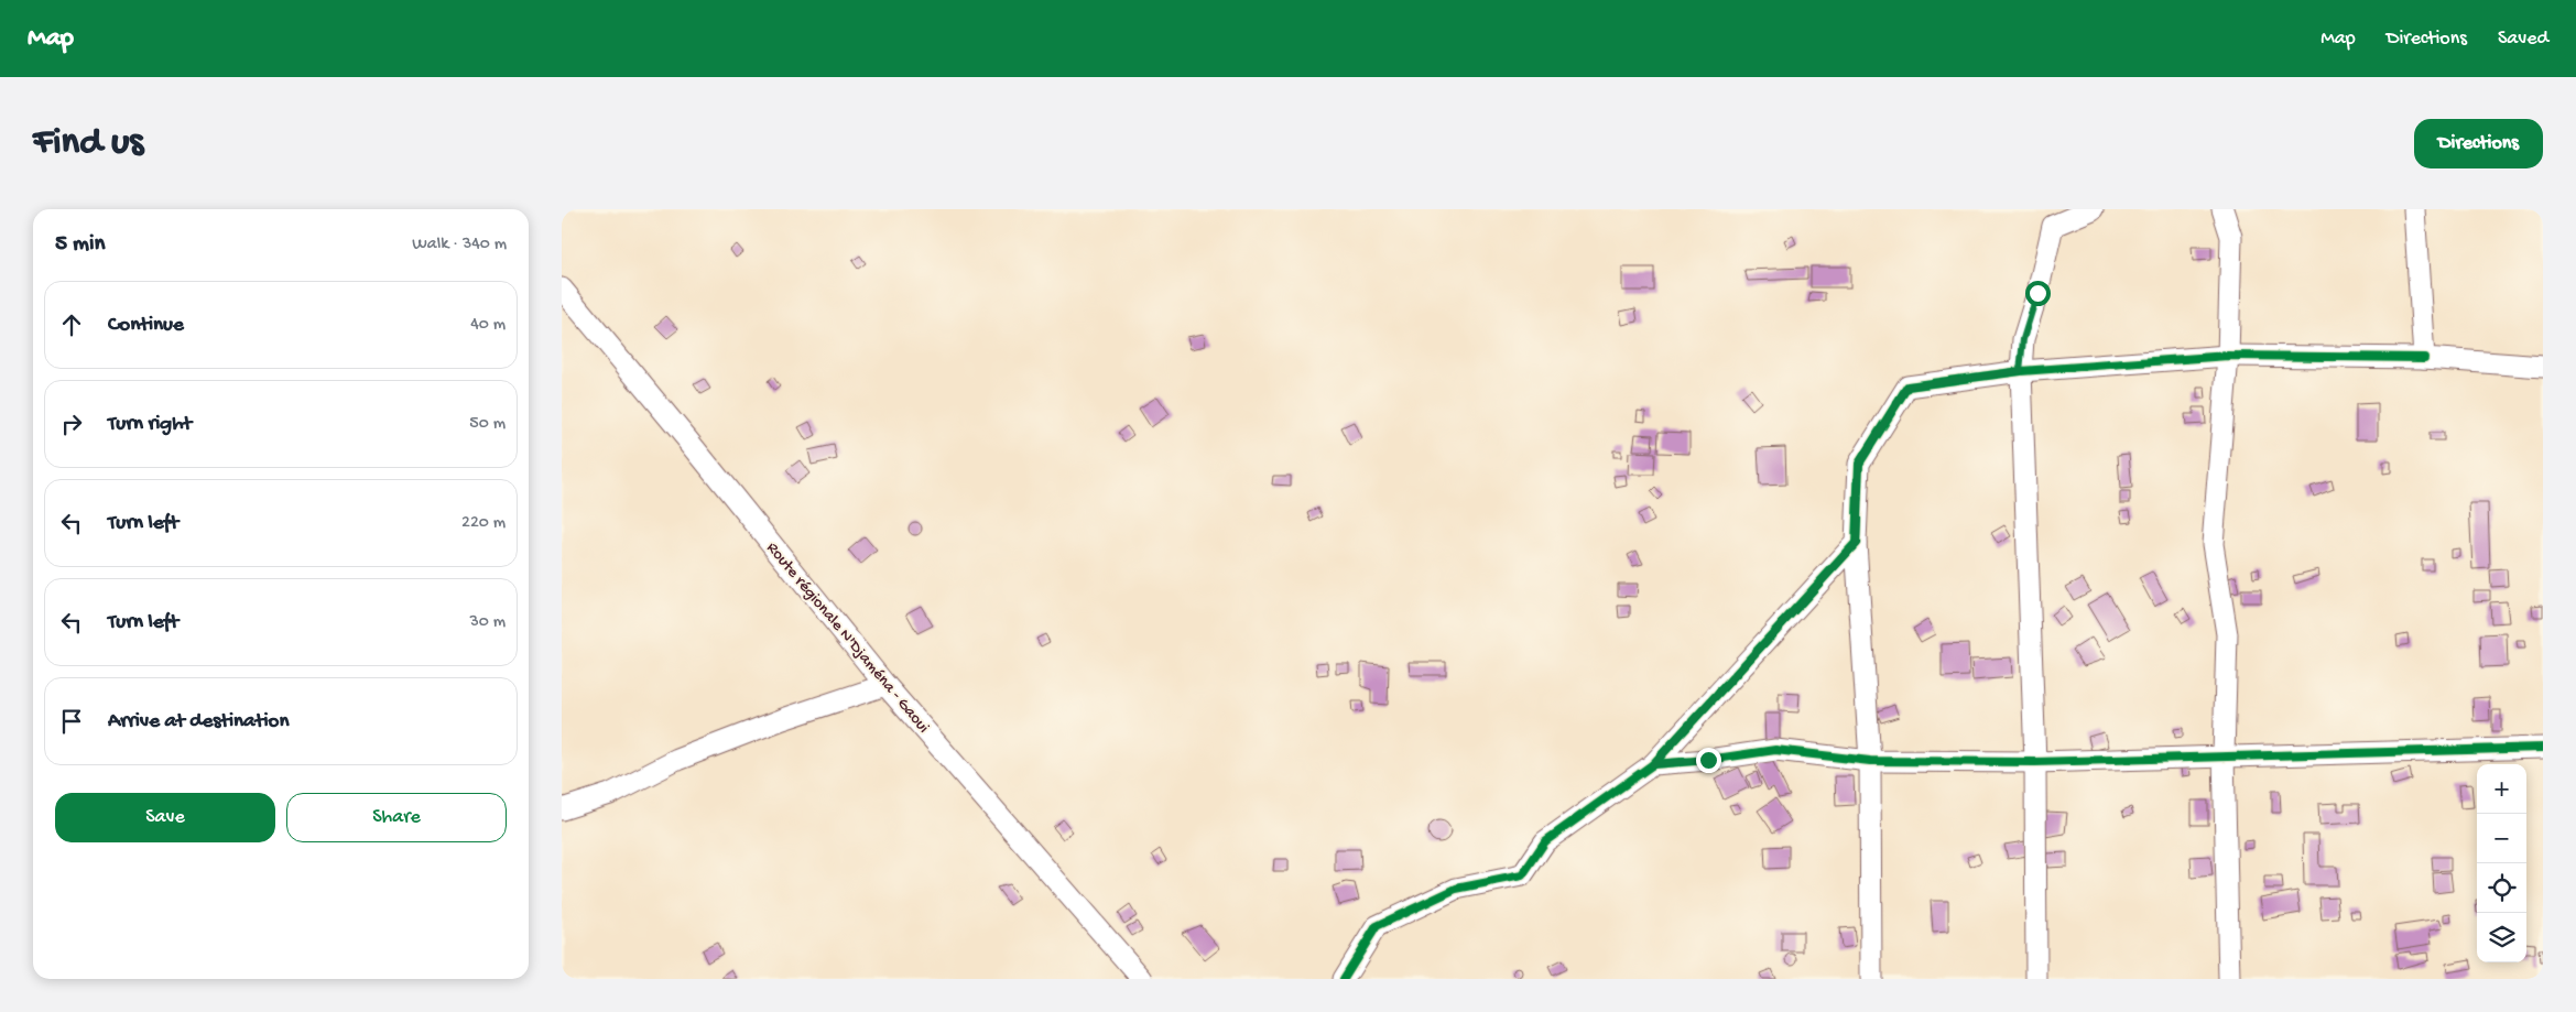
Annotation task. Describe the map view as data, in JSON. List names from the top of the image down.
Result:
{
  "streets": {
    "street": ["Route régionale N'Djaména - Gaoui"]
  },
  "page": {
    "header": "Map",
    "nav": ["Map", "Directions", "Saved"],
    "buttons": [
      "Directions",
      ["Save", "Share"]
    ],
    "title": "Find us",
    "heading": ["5 min", "Walk · 340 m"],
    "list": [
      ["Continue", "40 m"],
      ["Turn right", "50 m"],
      ["Turn left", "220 m"],
      ["Turn left", "30 m"],
      "Arrive at destination"
    ],
    "map_buttons": ["+", "−"]
  }
}
